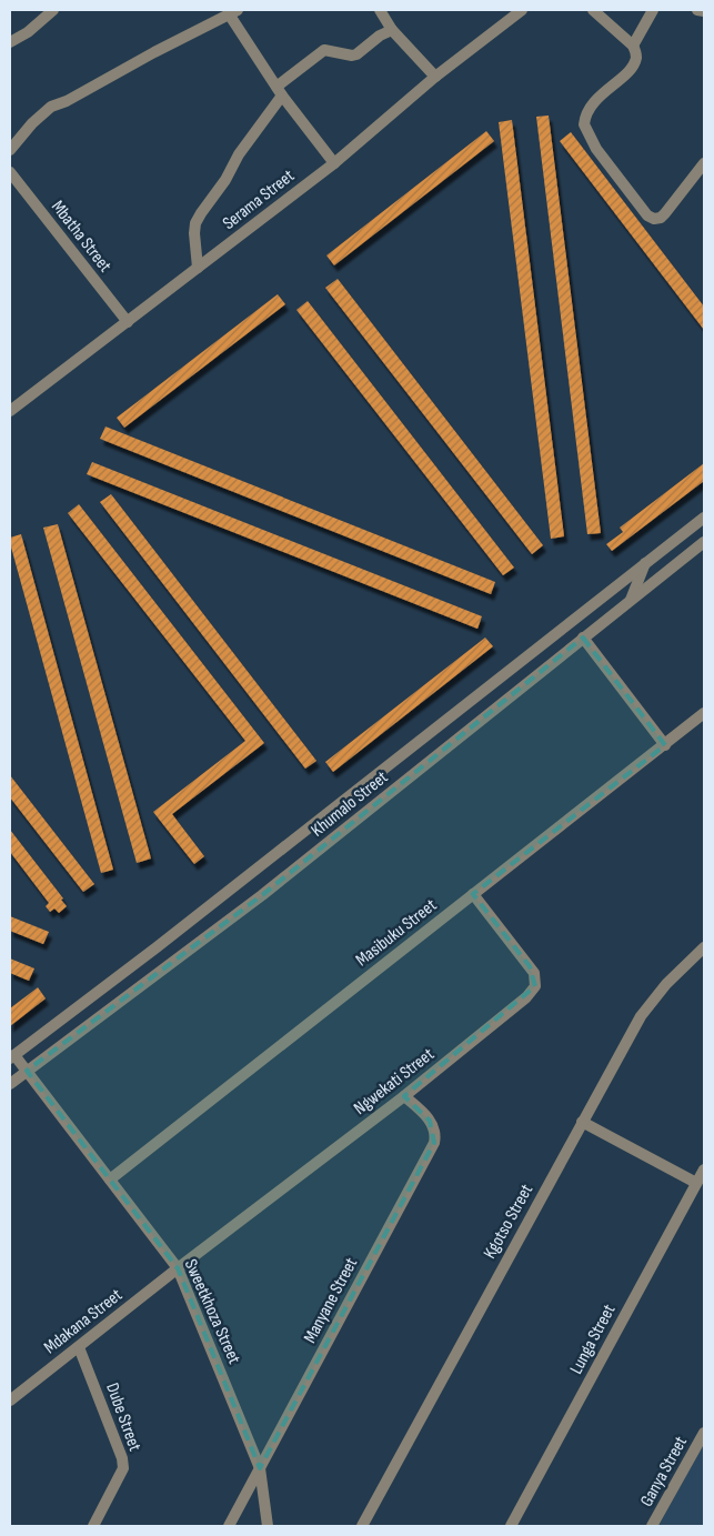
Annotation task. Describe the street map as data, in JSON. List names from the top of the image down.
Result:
{
  "streets": {
    "street": [
      "Serama Street",
      "Mbatha Street",
      "Khumalo Street",
      "Masibuku Street",
      "Ngwekati Street",
      "Kgotso Street",
      "Manyane Street",
      "Sweetkhoza Street",
      "Mdakana Street",
      "Lunga Street",
      "Dube Street",
      "Ganya Street"
    ]
  },
  "crossings": [
    ["Serama Street", "Mbatha Street"],
    ["Khumalo Street", "Sweetkhoza Street"],
    ["Masibuku Street", "Ngwekati Street"],
    ["Masibuku Street", "Sweetkhoza Street"],
    ["Ngwekati Street", "Manyane Street"],
    ["Ngwekati Street", "Sweetkhoza Street"],
    ["Ngwekati Street", "Mdakana Street"],
    ["Manyane Street", "Sweetkhoza Street"],
    ["Sweetkhoza Street", "Mdakana Street"],
    ["Mdakana Street", "Dube Street"]
  ]
}
